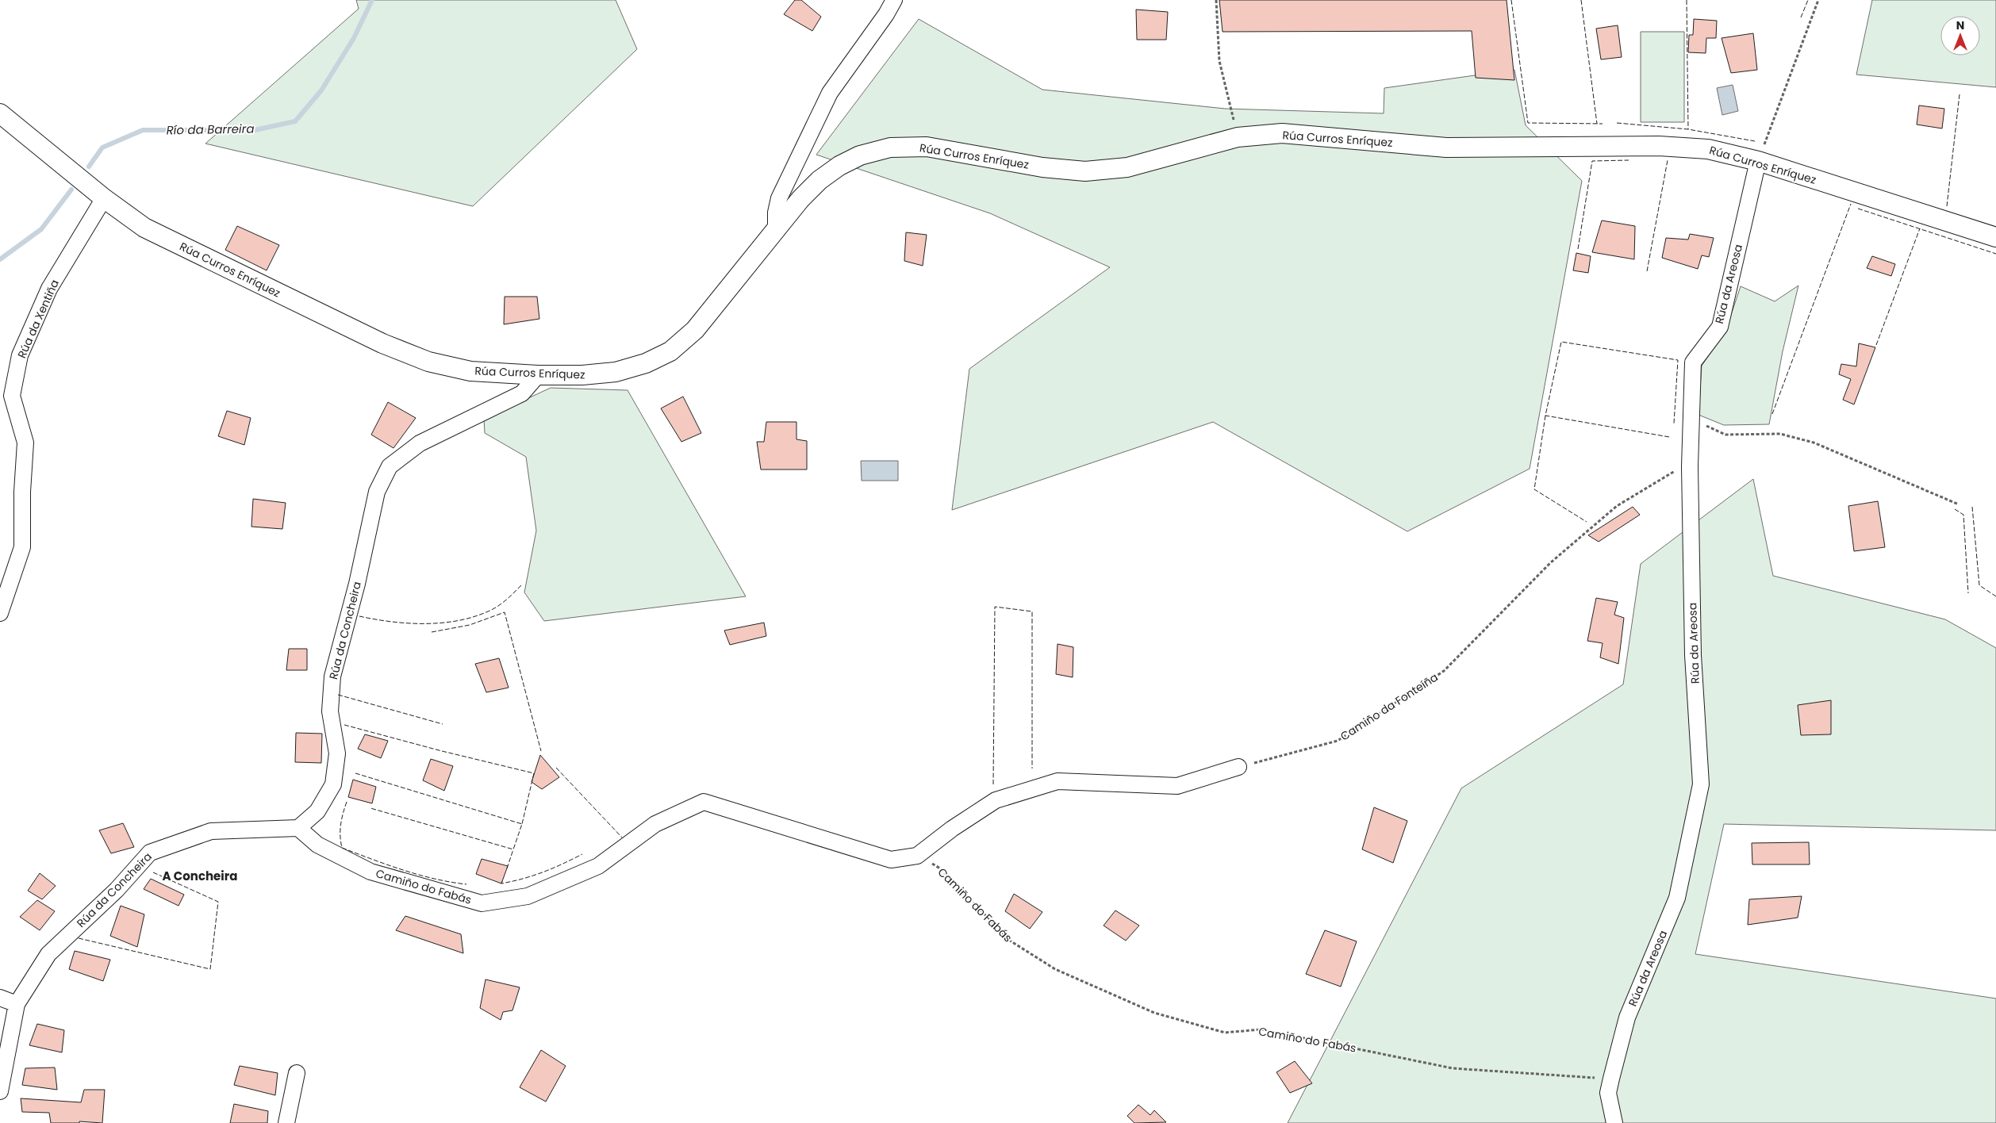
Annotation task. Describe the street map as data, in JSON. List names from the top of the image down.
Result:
{
  "streets": {
    "street": [
      "Rúa Curros Enríquez",
      "Rúa da Areosa",
      "Rúa da Xentiña",
      "Rúa da Concheira",
      "Camiño do Fabás"
    ],
    "path": ["Camiño da Fonteíña"]
  },
  "crossings": [
    ["Rúa Curros Enríquez", "Rúa da Areosa"],
    ["Rúa Curros Enríquez", "Rúa da Xentiña"],
    ["Rúa Curros Enríquez", "Rúa da Concheira"],
    ["Rúa da Areosa", "Camiño da Fonteíña"],
    ["Rúa da Areosa", "Camiño do Fabás"],
    ["Rúa da Concheira", "Camiño do Fabás"]
  ],
  "districts": ["A Concheira"],
  "water": ["Río da Barreira"],
  "north": "top"
}
